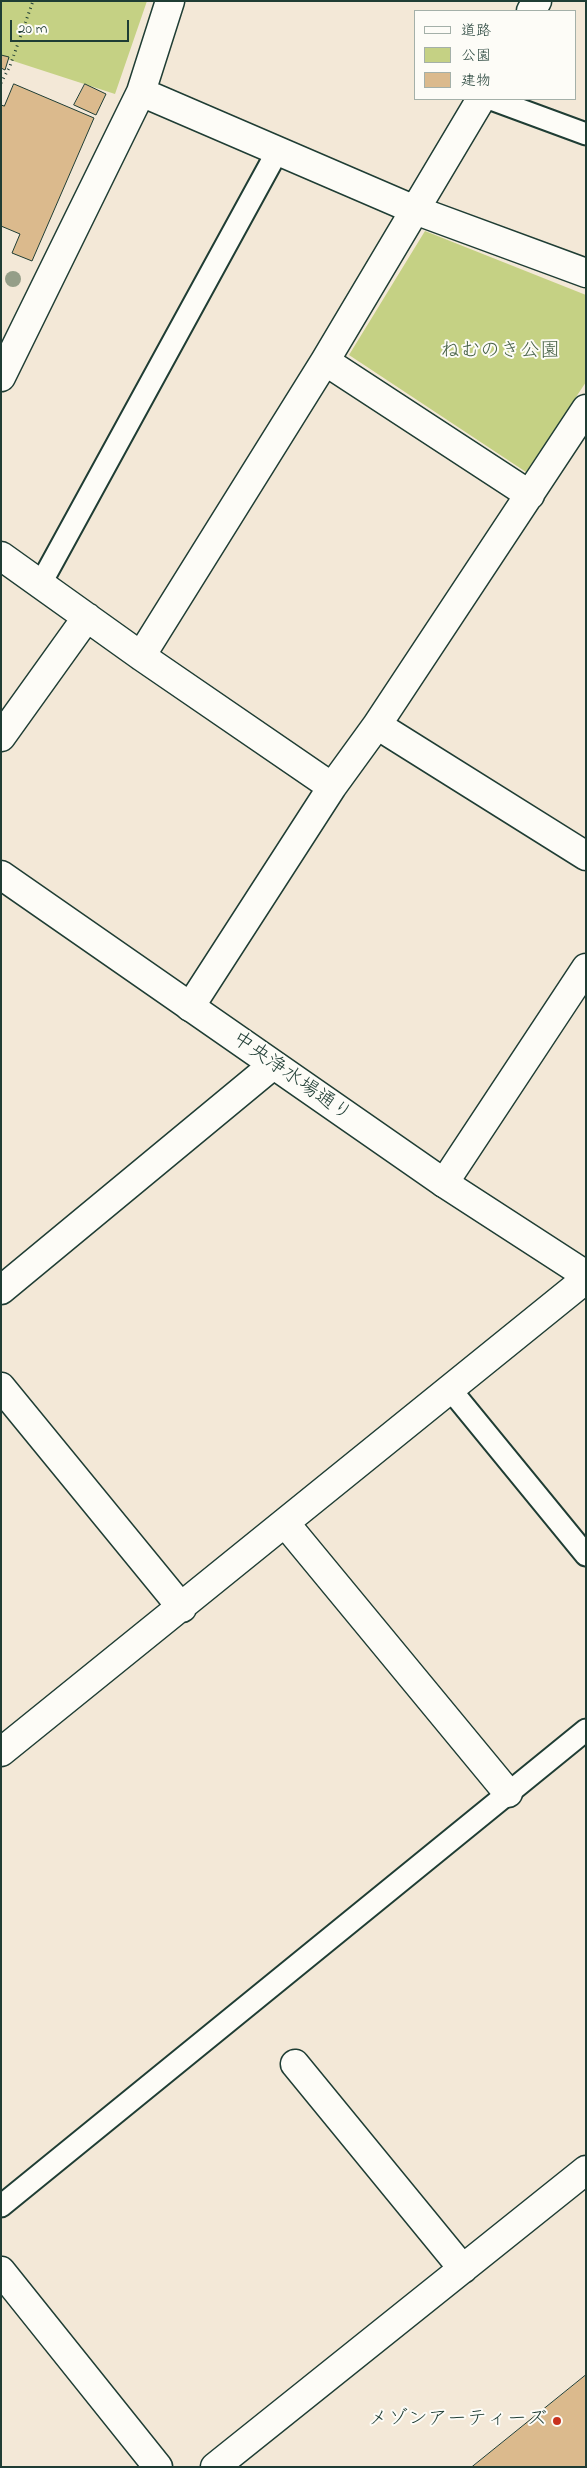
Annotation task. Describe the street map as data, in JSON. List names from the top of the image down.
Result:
{
  "streets": {
    "street": ["中央浄水場通り"]
  },
  "parks": ["ねむのき公園"],
  "places": ["メゾンアーティーズ"],
  "legend": ["道路", "公園", "建物"],
  "scale_bar": "20 m"
}
